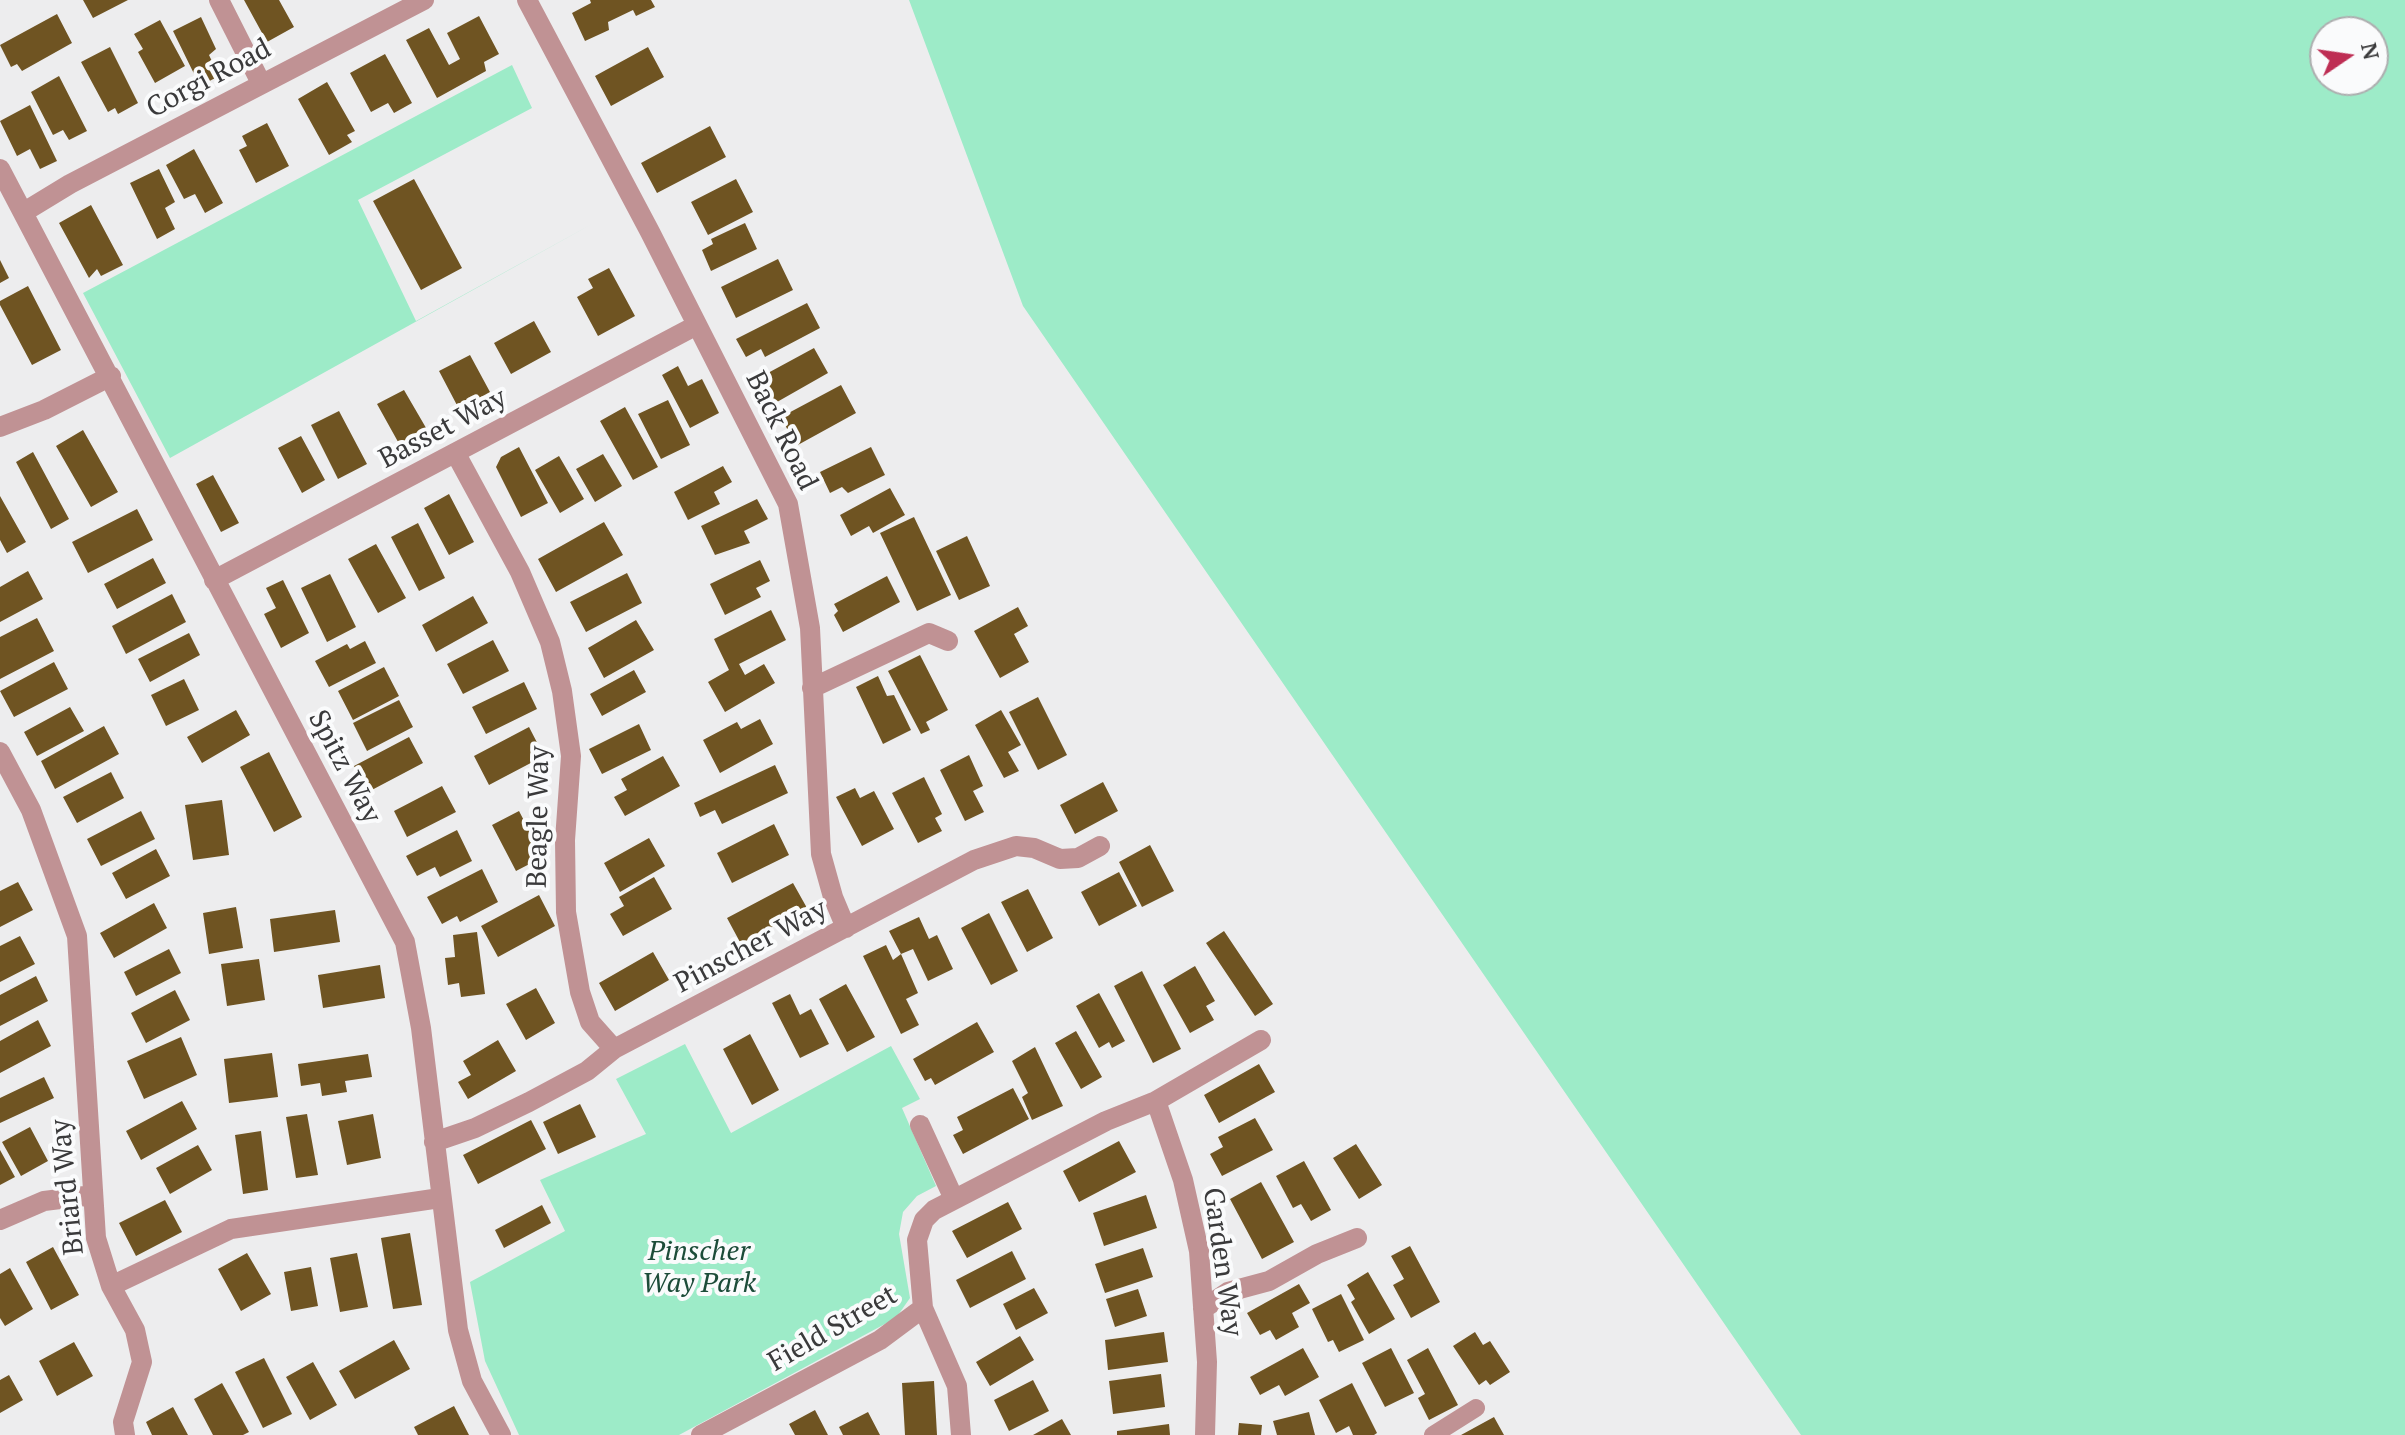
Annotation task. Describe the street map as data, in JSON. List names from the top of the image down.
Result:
{
  "streets": {
    "street": [
      "Corgi Road",
      "Basset Way",
      "Back Road",
      "Spitz Way",
      "Beagle Way",
      "Pinscher Way",
      "Briard Way",
      "Garden Way",
      "Field Street"
    ]
  },
  "crossings": [
    ["Corgi Road", "Spitz Way"],
    ["Basset Way", "Back Road"],
    ["Basset Way", "Spitz Way"],
    ["Basset Way", "Beagle Way"],
    ["Back Road", "Pinscher Way"],
    ["Spitz Way", "Pinscher Way"],
    ["Spitz Way", "Briard Way"],
    ["Beagle Way", "Pinscher Way"],
    ["Garden Way", "Field Street"]
  ],
  "parks": ["Pinscher Way Park"],
  "north": "right"
}
